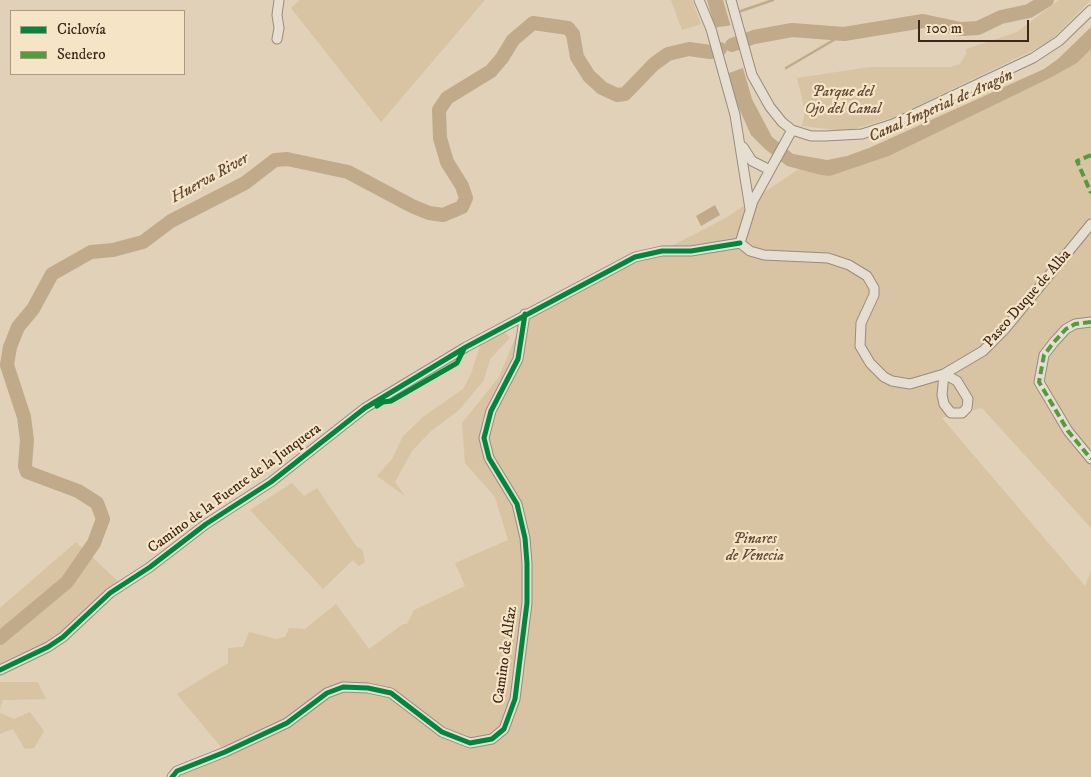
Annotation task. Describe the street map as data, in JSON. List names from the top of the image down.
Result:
{
  "streets": {
    "street": ["Paseo Duque de Alba", "Camino de la Fuente de la Junquera", "Camino de Alfaz"]
  },
  "crossings": [
    ["Paseo Duque de Alba", "Camino de la Fuente de la Junquera"],
    ["Camino de la Fuente de la Junquera", "Camino de Alfaz"]
  ],
  "water": ["Canal Imperial de Aragón", "Huerva River"],
  "parks": ["Parque del Ojo del Canal", "Pinares de Venecia"],
  "legend": ["Ciclovía", "Sendero"],
  "scale_bar": "100 m"
}
